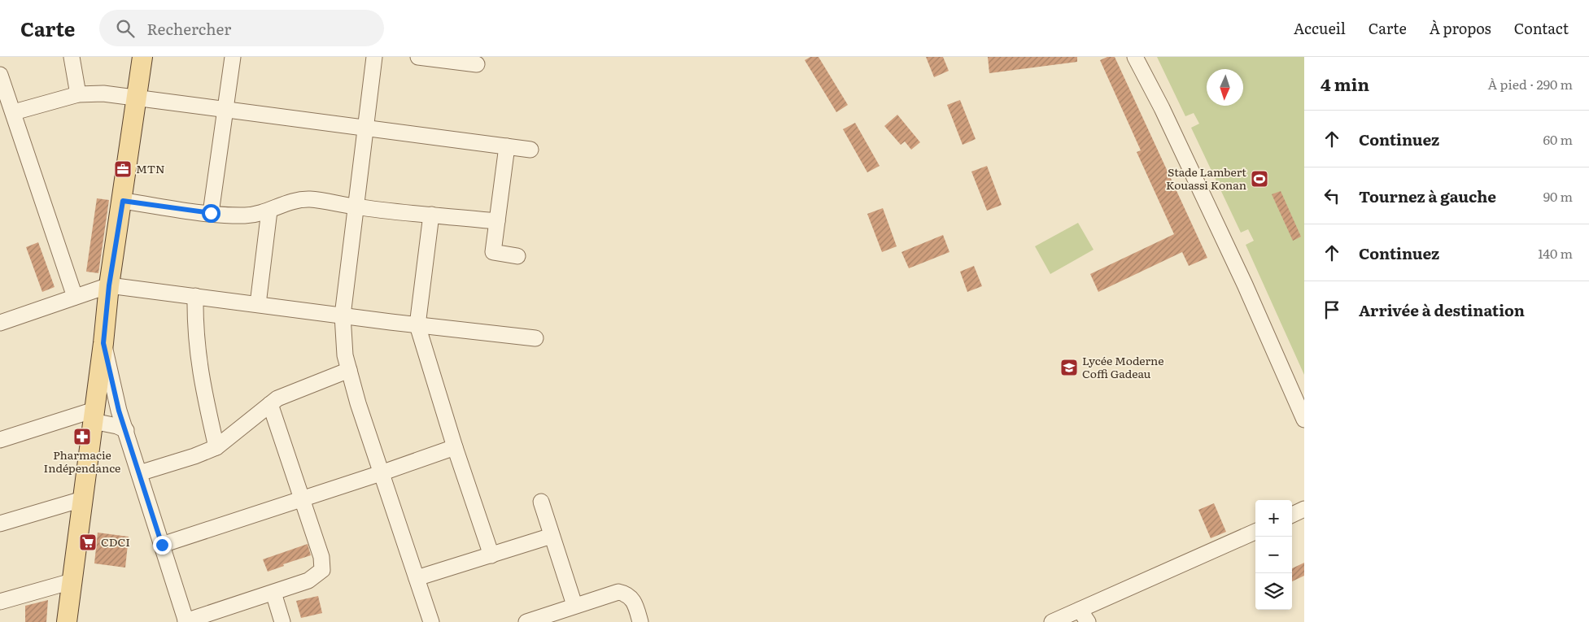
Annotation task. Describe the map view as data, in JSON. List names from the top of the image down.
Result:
{
  "places": {
    "office": ["MTN"],
    "sports": ["Stade Lambert Kouassi Konan"],
    "school or university": ["Lycée Moderne Coffi Gadeau"],
    "pharmacy": ["Pharmacie Indépendance"],
    "supermarket": ["CDCI"]
  },
  "north": "bottom",
  "page": {
    "header": "Carte",
    "search": "Rechercher",
    "nav": [
      "Accueil",
      "Carte",
      "À propos",
      "Contact"
    ],
    "heading": ["4 min", "À pied · 290 m"],
    "list": [
      ["Continuez", "60 m"],
      ["Tournez à gauche", "90 m"],
      ["Continuez", "140 m"],
      "Arrivée à destination"
    ],
    "map_buttons": ["+", "−"]
  }
}
